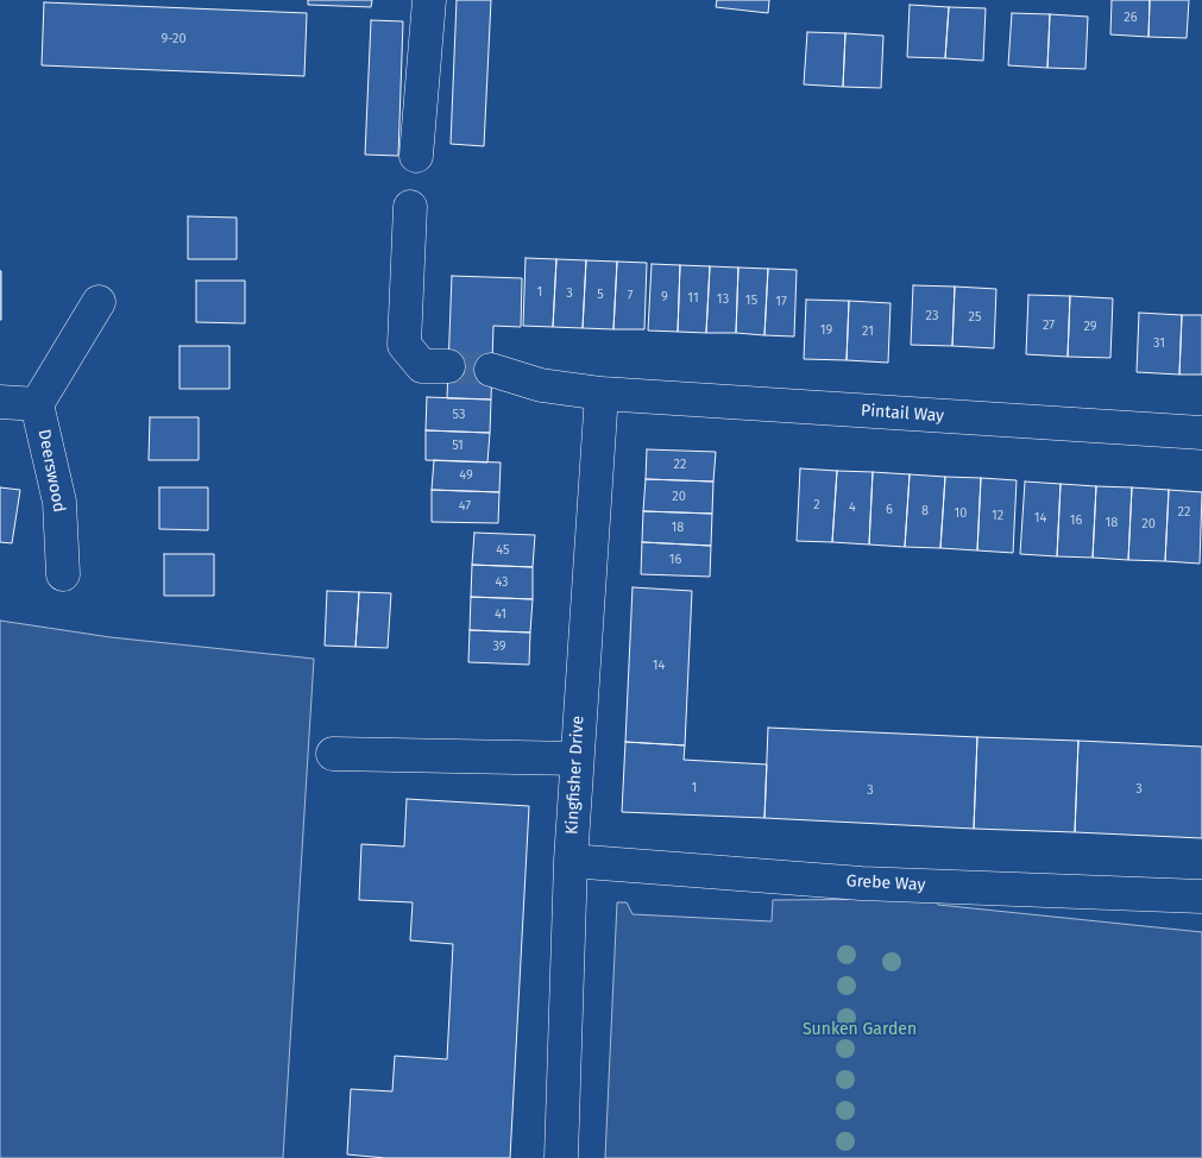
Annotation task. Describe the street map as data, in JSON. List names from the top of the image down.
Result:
{
  "streets": {
    "street": [
      "Pintail Way",
      "Deerswood",
      "Kingfisher Drive",
      "Grebe Way"
    ]
  },
  "crossings": [
    ["Pintail Way", "Kingfisher Drive"],
    ["Kingfisher Drive", "Grebe Way"]
  ],
  "parks": ["Sunken Garden"],
  "house_numbers": [
    "26",
    "9-20",
    "1",
    "3",
    "5",
    "7",
    "9",
    "11",
    "13",
    "15",
    "17",
    "23",
    "25",
    "27",
    "29",
    "19",
    "21",
    "31",
    "53",
    "51",
    "22",
    "49",
    "20",
    "2",
    "47",
    "4",
    "6",
    "8",
    "22",
    "10",
    "12",
    "14",
    "16",
    "18",
    "20",
    "18",
    "45",
    "16",
    "43",
    "41",
    "39",
    "14",
    "1",
    "3",
    "3"
  ]
}
